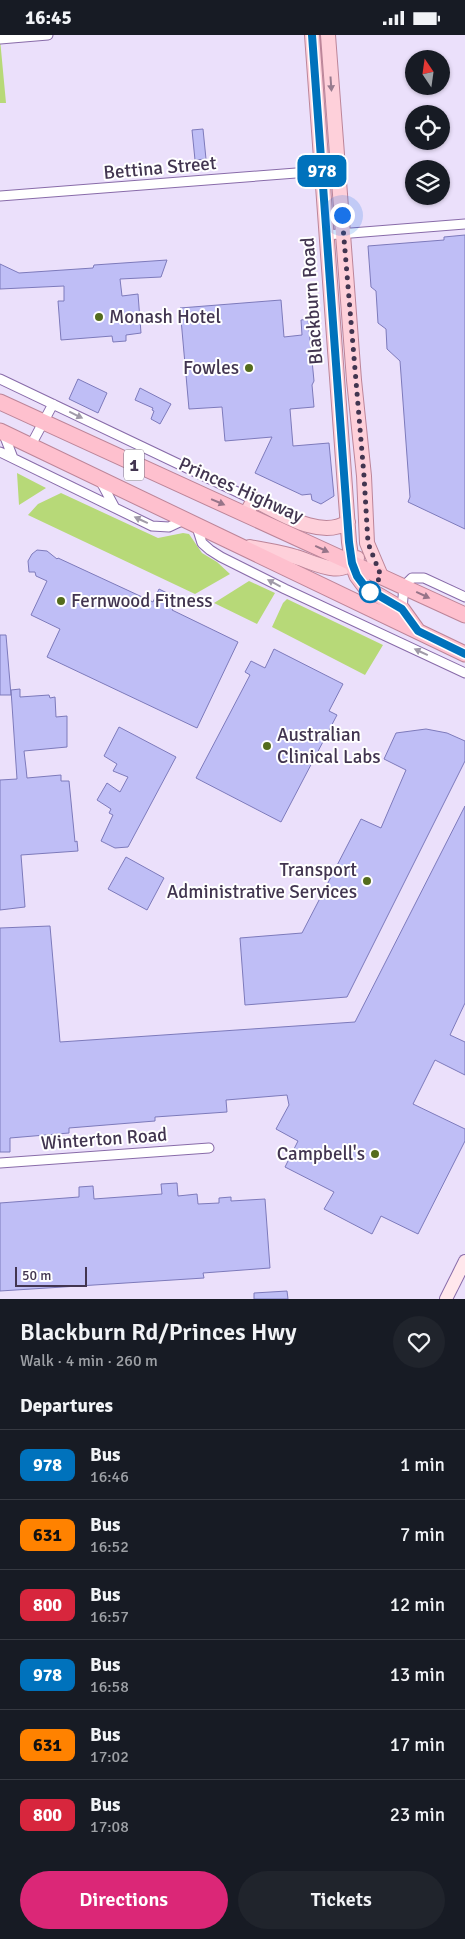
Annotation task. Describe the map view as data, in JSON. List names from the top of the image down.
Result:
{
  "streets": {
    "highway": ["1", "Princes Highway"],
    "main road": ["Blackburn Road"],
    "street": ["Bettina Street", "Winterton Road"]
  },
  "crossings": [
    ["Bettina Street", "Blackburn Road"],
    ["Blackburn Road", "Princes Highway"]
  ],
  "places": [
    "Monash Hotel",
    "Fowles",
    "Fernwood Fitness",
    "Australian Clinical Labs",
    "Transport Administrative Services",
    "Campbell's"
  ],
  "lines": ["bus line 978"],
  "scale_bar": "50 m",
  "north": "top",
  "page": {
    "status": "16:45",
    "on_map": "978",
    "scale": "50 m",
    "heading": [
      ["Blackburn Rd/Princes Hwy", "Walk · 4 min · 260 m"],
      "Departures"
    ],
    "list": [
      {
        "mark": "978",
        "name": "Bus",
        "note": "16:46",
        "value": "1 min"
      },
      {
        "mark": "631",
        "name": "Bus",
        "note": "16:52",
        "value": "7 min"
      },
      {
        "mark": "800",
        "name": "Bus",
        "note": "16:57",
        "value": "12 min"
      },
      {
        "mark": "978",
        "name": "Bus",
        "note": "16:58",
        "value": "13 min"
      },
      {
        "mark": "631",
        "name": "Bus",
        "note": "17:02",
        "value": "17 min"
      },
      {
        "mark": "800",
        "name": "Bus",
        "note": "17:08",
        "value": "23 min"
      }
    ],
    "buttons": ["Directions", "Tickets"]
  }
}
